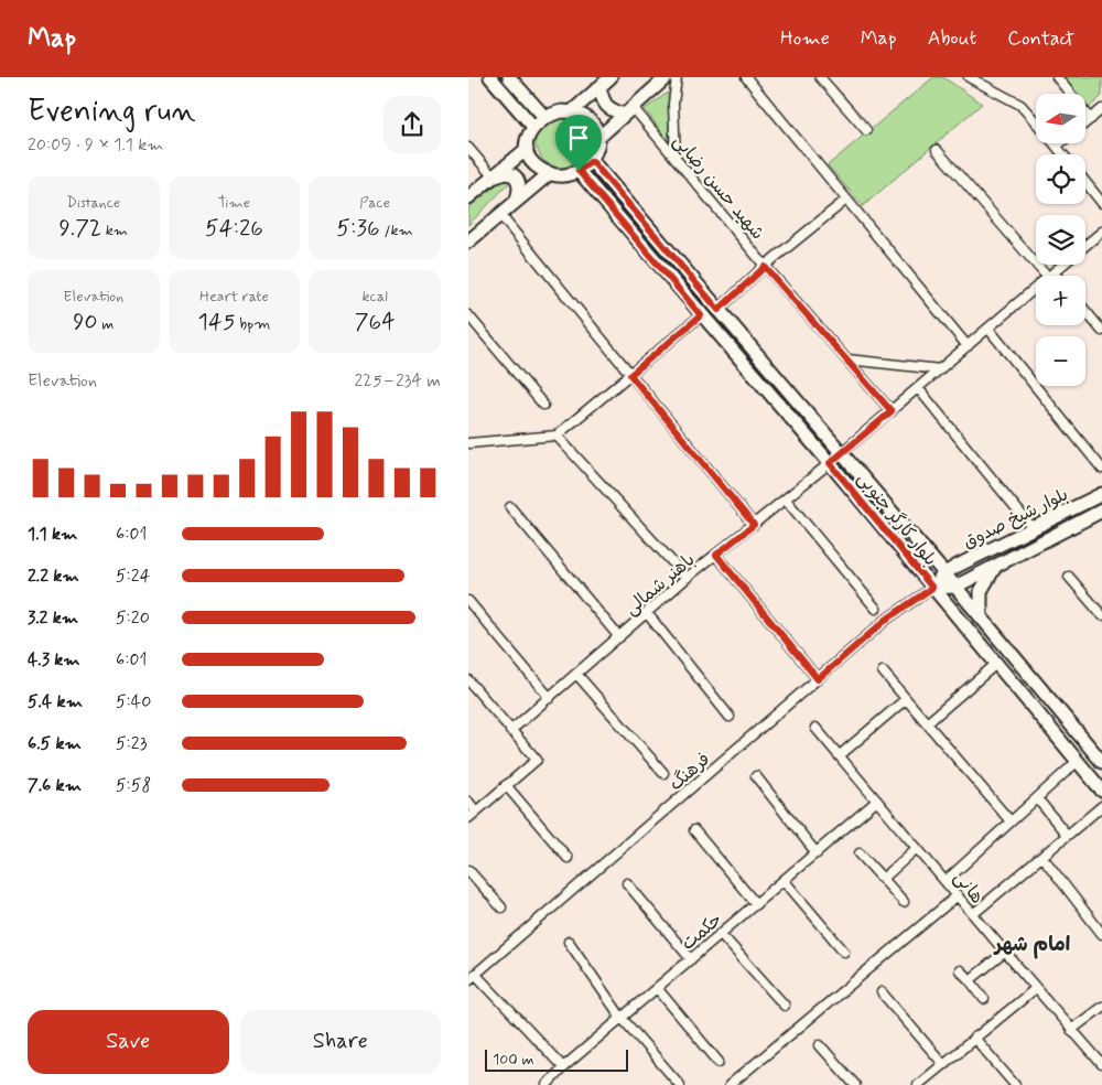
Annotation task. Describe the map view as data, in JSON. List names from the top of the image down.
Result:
{
  "streets": {
    "main road": ["بلوار شیخ صدوق", "بلوار کارگر جنوبی"],
    "street": [
      "شهید حسن رضایی",
      "باهنر شمالی",
      "فرهنگ",
      "هانی",
      "حکمت"
    ]
  },
  "crossings": [
    ["بلوار شیخ صدوق", "بلوار کارگر جنوبی"],
    ["بلوار کارگر جنوبی", "باهنر شمالی"],
    ["بلوار کارگر جنوبی", "فرهنگ"],
    ["هانی", "حکمت"]
  ],
  "districts": ["امام شهر"],
  "scale_bar": "100 m",
  "north": "left",
  "page": {
    "header": "Map",
    "nav": [
      "Home",
      "Map",
      "About",
      "Contact"
    ],
    "heading": ["Evening run", "20:09 · 9 × 1.1 km"],
    "map_buttons": ["+", "−"],
    "stats": [
      ["Distance", "9.72 km"],
      ["Time", "54:26"],
      ["Pace", "5:36 /km"],
      ["Elevation", "90 m"],
      ["Heart rate", "145 bpm"],
      ["kcal", "764"]
    ],
    "chart": ["Elevation", "225–234 m"],
    "list": [
      {
        "name": "1.1 km",
        "note": "6:01"
      },
      {
        "name": "2.2 km",
        "note": "5:24"
      },
      {
        "name": "3.2 km",
        "note": "5:20"
      },
      {
        "name": "4.3 km",
        "note": "6:01"
      },
      {
        "name": "5.4 km",
        "note": "5:40"
      },
      {
        "name": "6.5 km",
        "note": "5:23"
      },
      {
        "name": "7.6 km",
        "note": "5:58"
      }
    ],
    "buttons": ["Save", "Share"],
    "scale": "100 m"
  }
}
